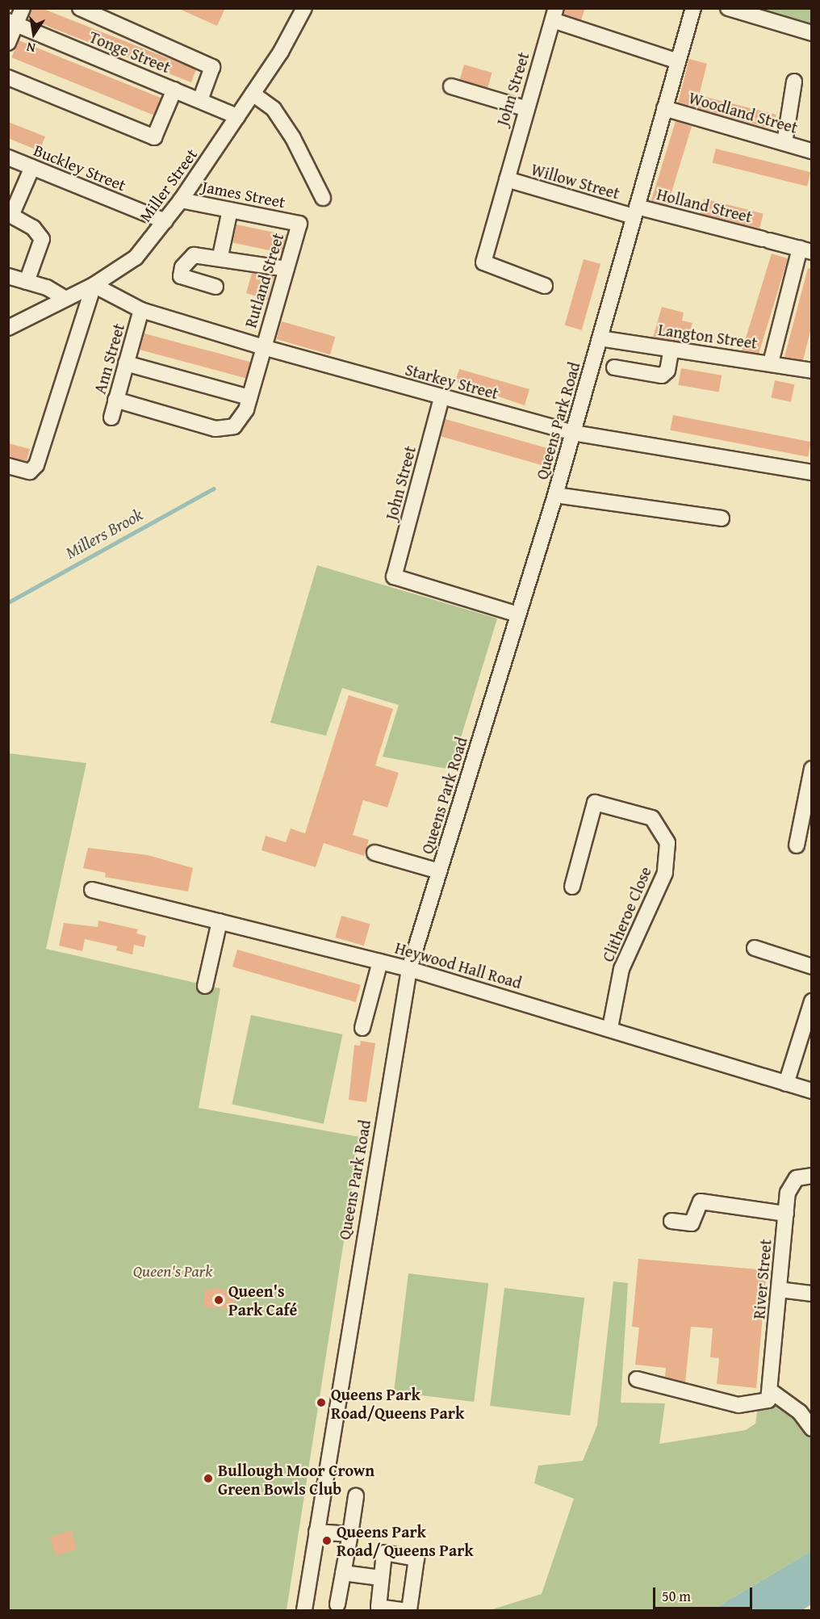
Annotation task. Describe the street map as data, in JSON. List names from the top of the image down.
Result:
{
  "streets": {
    "street": [
      "Tonge Street",
      "John Street",
      "Woodland Street",
      "Buckley Street",
      "Willow Street",
      "Miller Street",
      "James Street",
      "Holland Street",
      "Rutland Street",
      "Langton Street",
      "Ann Street",
      "Starkey Street",
      "Queens Park Road",
      "Clitheroe Close",
      "Heywood Hall Road",
      "River Street"
    ]
  },
  "crossings": [
    ["Tonge Street", "Miller Street"],
    ["John Street", "Willow Street"],
    ["John Street", "Starkey Street"],
    ["John Street", "Queens Park Road"],
    ["Woodland Street", "Queens Park Road"],
    ["Buckley Street", "Miller Street"],
    ["Willow Street", "Holland Street"],
    ["Willow Street", "Queens Park Road"],
    ["Miller Street", "James Street"],
    ["Miller Street", "Starkey Street"],
    ["James Street", "Rutland Street"],
    ["Holland Street", "Queens Park Road"],
    ["Rutland Street", "Ann Street"],
    ["Rutland Street", "Starkey Street"],
    ["Langton Street", "Queens Park Road"],
    ["Ann Street", "Starkey Street"],
    ["Starkey Street", "Queens Park Road"],
    ["Queens Park Road", "Heywood Hall Road"],
    ["Clitheroe Close", "Heywood Hall Road"]
  ],
  "water": ["Millers Brook"],
  "parks": ["Queen's Park"],
  "places": [
    "Queen's Park Café",
    "Queens Park Road/Queens Park",
    "Bullough Moor Crown Green Bowls Club",
    "Queens Park Road/ Queens Park"
  ],
  "scale_bar": "50 m",
  "north": "bottom"
}
